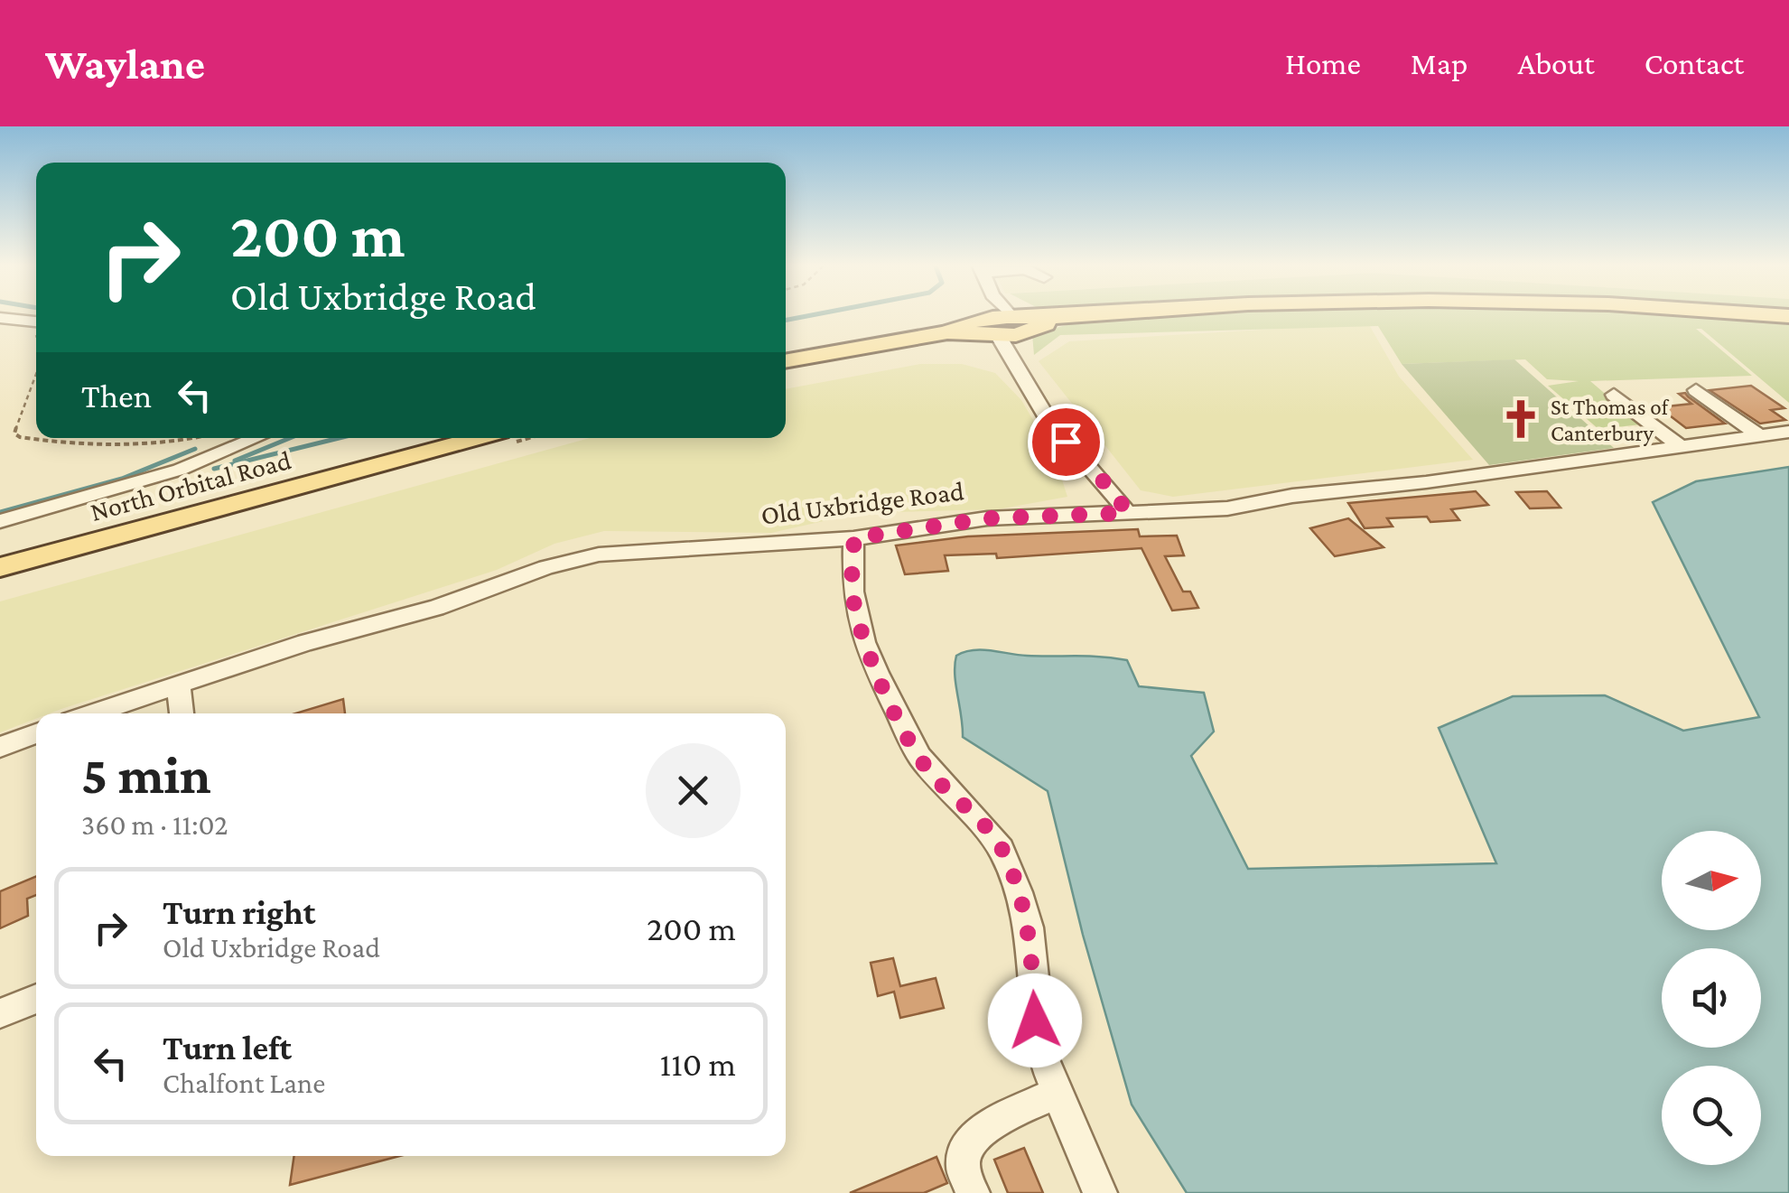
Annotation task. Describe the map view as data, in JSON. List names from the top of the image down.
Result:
{
  "streets": {
    "main road": ["North Orbital Road"],
    "street": ["Old Uxbridge Road"]
  },
  "places": {
    "church": ["St Thomas of Canterbury"]
  },
  "north": "right",
  "page": {
    "header": "Waylane",
    "nav": [
      "Home",
      "Map",
      "About",
      "Contact"
    ],
    "turn": ["200 m", "Old Uxbridge Road"],
    "then": "Then",
    "heading": ["5 min", "360 m · 11:02"],
    "list": [
      {
        "name": "Turn right",
        "note": "Old Uxbridge Road",
        "value": "200 m"
      },
      {
        "name": "Turn left",
        "note": "Chalfont Lane",
        "value": "110 m"
      }
    ]
  }
}
